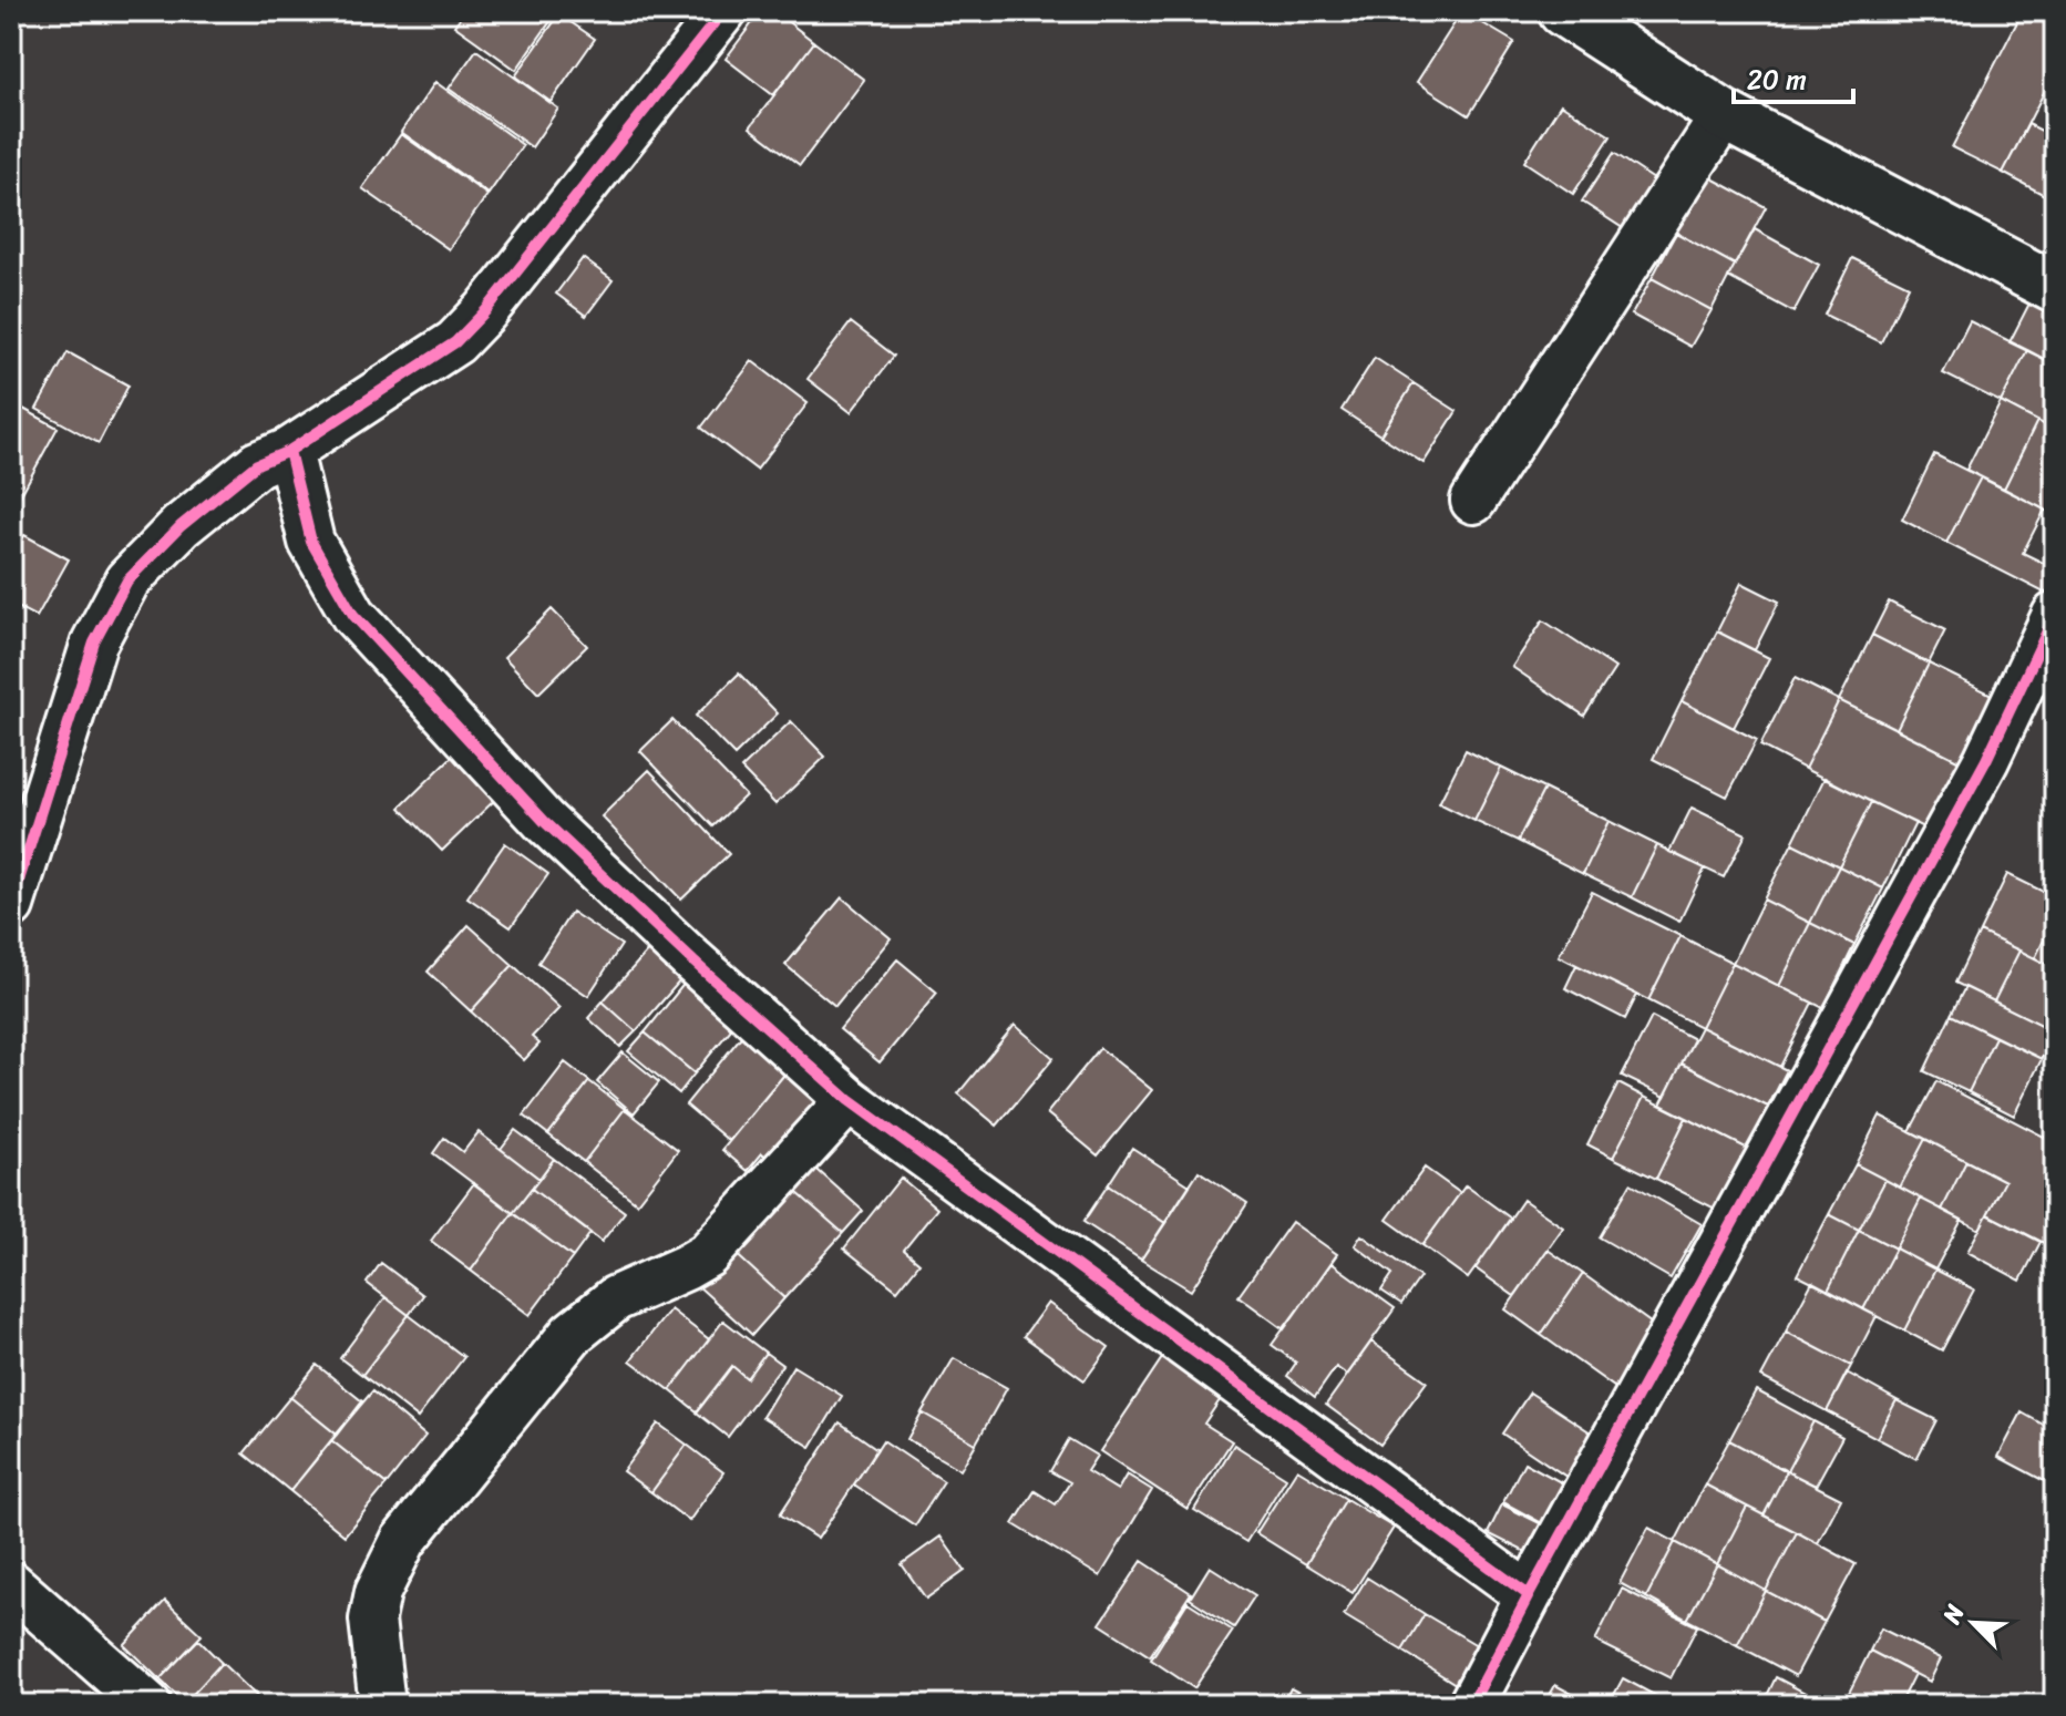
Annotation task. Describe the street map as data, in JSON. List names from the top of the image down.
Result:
{
  "scale_bar": "20 m",
  "north": "top left"
}
